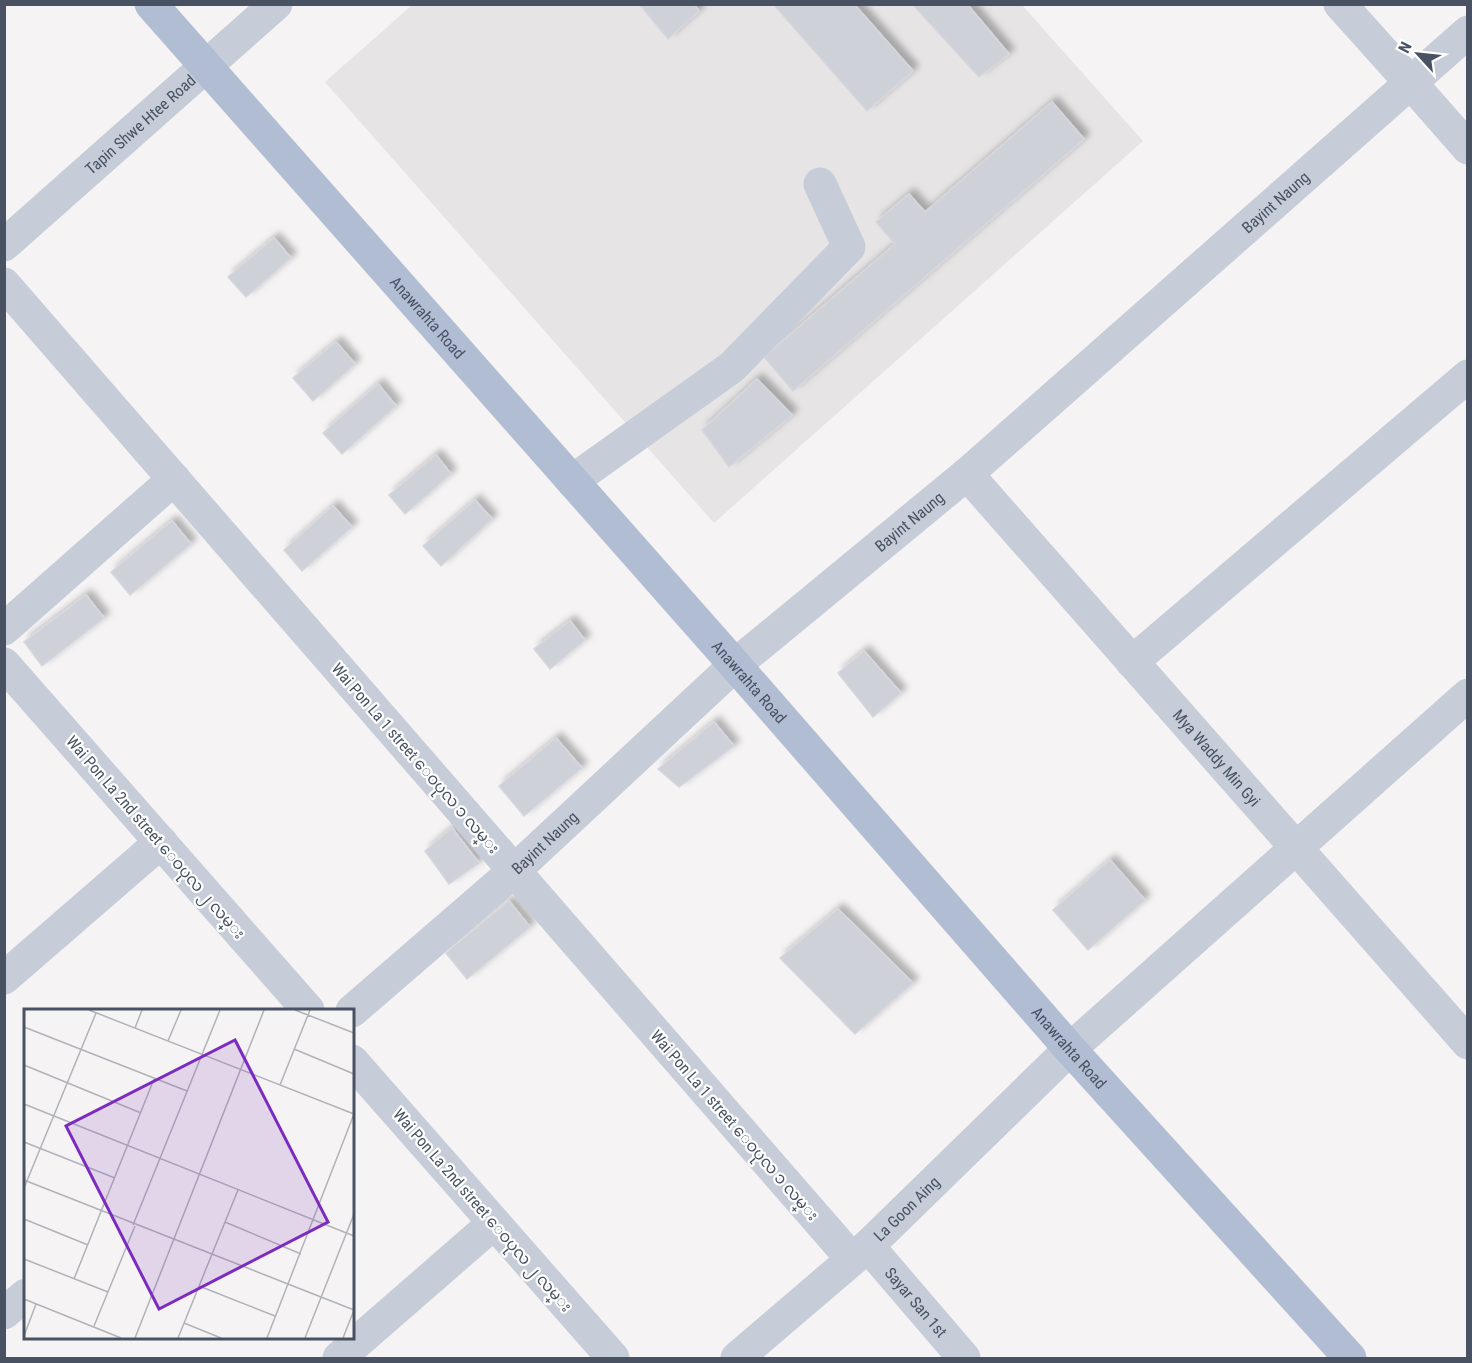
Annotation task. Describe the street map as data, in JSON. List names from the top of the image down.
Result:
{
  "streets": {
    "main road": ["Anawrahta Road"],
    "street": [
      "Tapin Shwe Htee Road",
      "Bayint Naung",
      "Wai Pon La 1 street ေဝပုလ ၁ လမ္း",
      "Mya Waddy Min Gyi",
      "Wai Pon La 2nd street ေဝပုလ ၂ လမ္း",
      "La Goon Aing",
      "Sayar San 1st"
    ]
  },
  "crossings": [
    ["Tapin Shwe Htee Road", "Anawrahta Road"],
    ["Bayint Naung", "Anawrahta Road"],
    ["Bayint Naung", "Wai Pon La 1 street ေဝပုလ ၁ လမ္း"],
    ["Bayint Naung", "Mya Waddy Min Gyi"],
    ["Anawrahta Road", "La Goon Aing"],
    ["Wai Pon La 1 street ေဝပုလ ၁ လမ္း", "La Goon Aing"],
    ["Wai Pon La 1 street ေဝပုလ ၁ လမ္း", "Sayar San 1st"],
    ["Mya Waddy Min Gyi", "La Goon Aing"],
    ["La Goon Aing", "Sayar San 1st"]
  ],
  "north": "top left"
}
